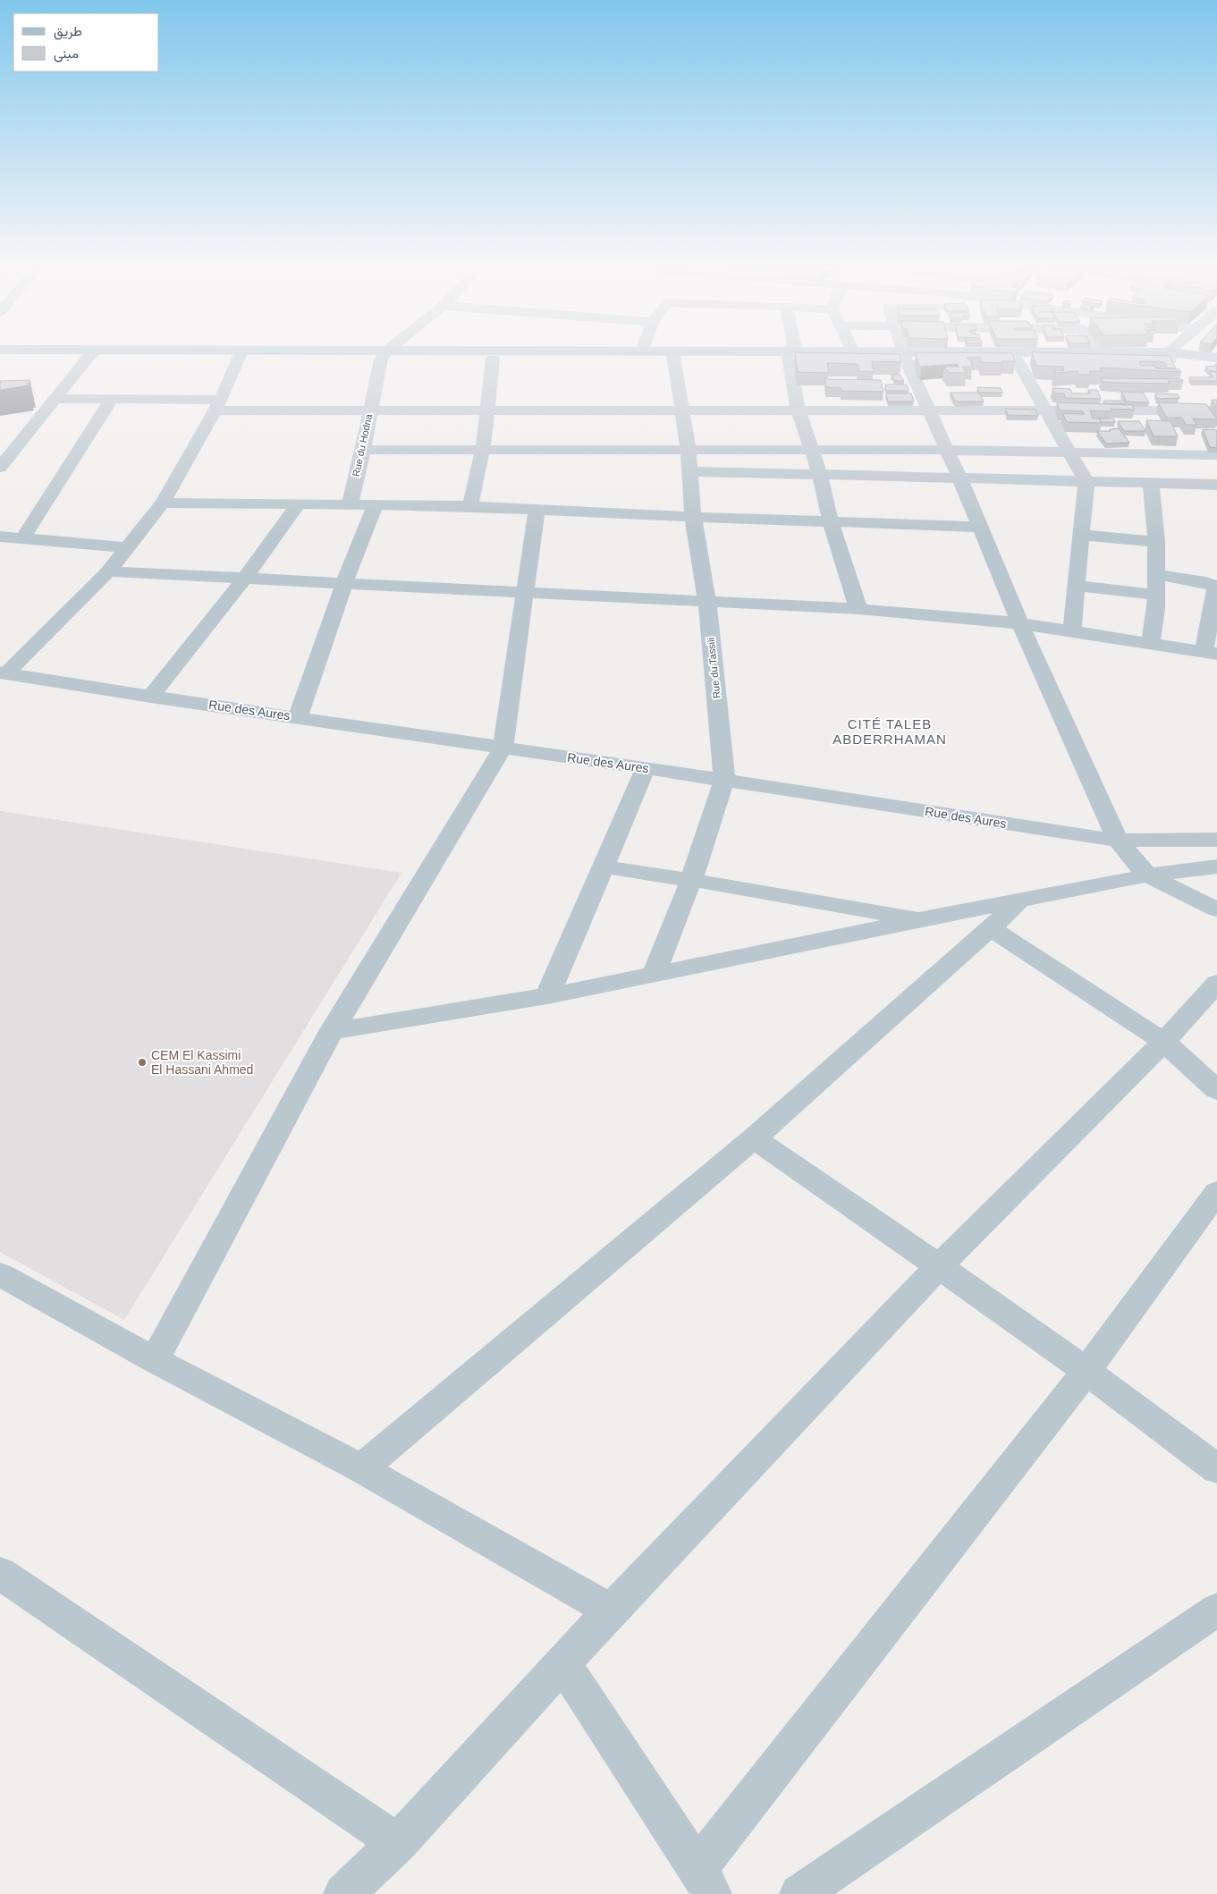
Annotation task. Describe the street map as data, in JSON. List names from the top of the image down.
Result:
{
  "streets": {
    "street": ["Rue du Hodna", "Rue du Tassili", "Rue des Aures"]
  },
  "crossings": [
    ["Rue du Tassili", "Rue des Aures"]
  ],
  "districts": ["CITÉ TALEB ABDERRHAMAN"],
  "places": ["CEM El Kassimi El Hassani Ahmed"],
  "legend": ["طريق", "مبنى"]
}
